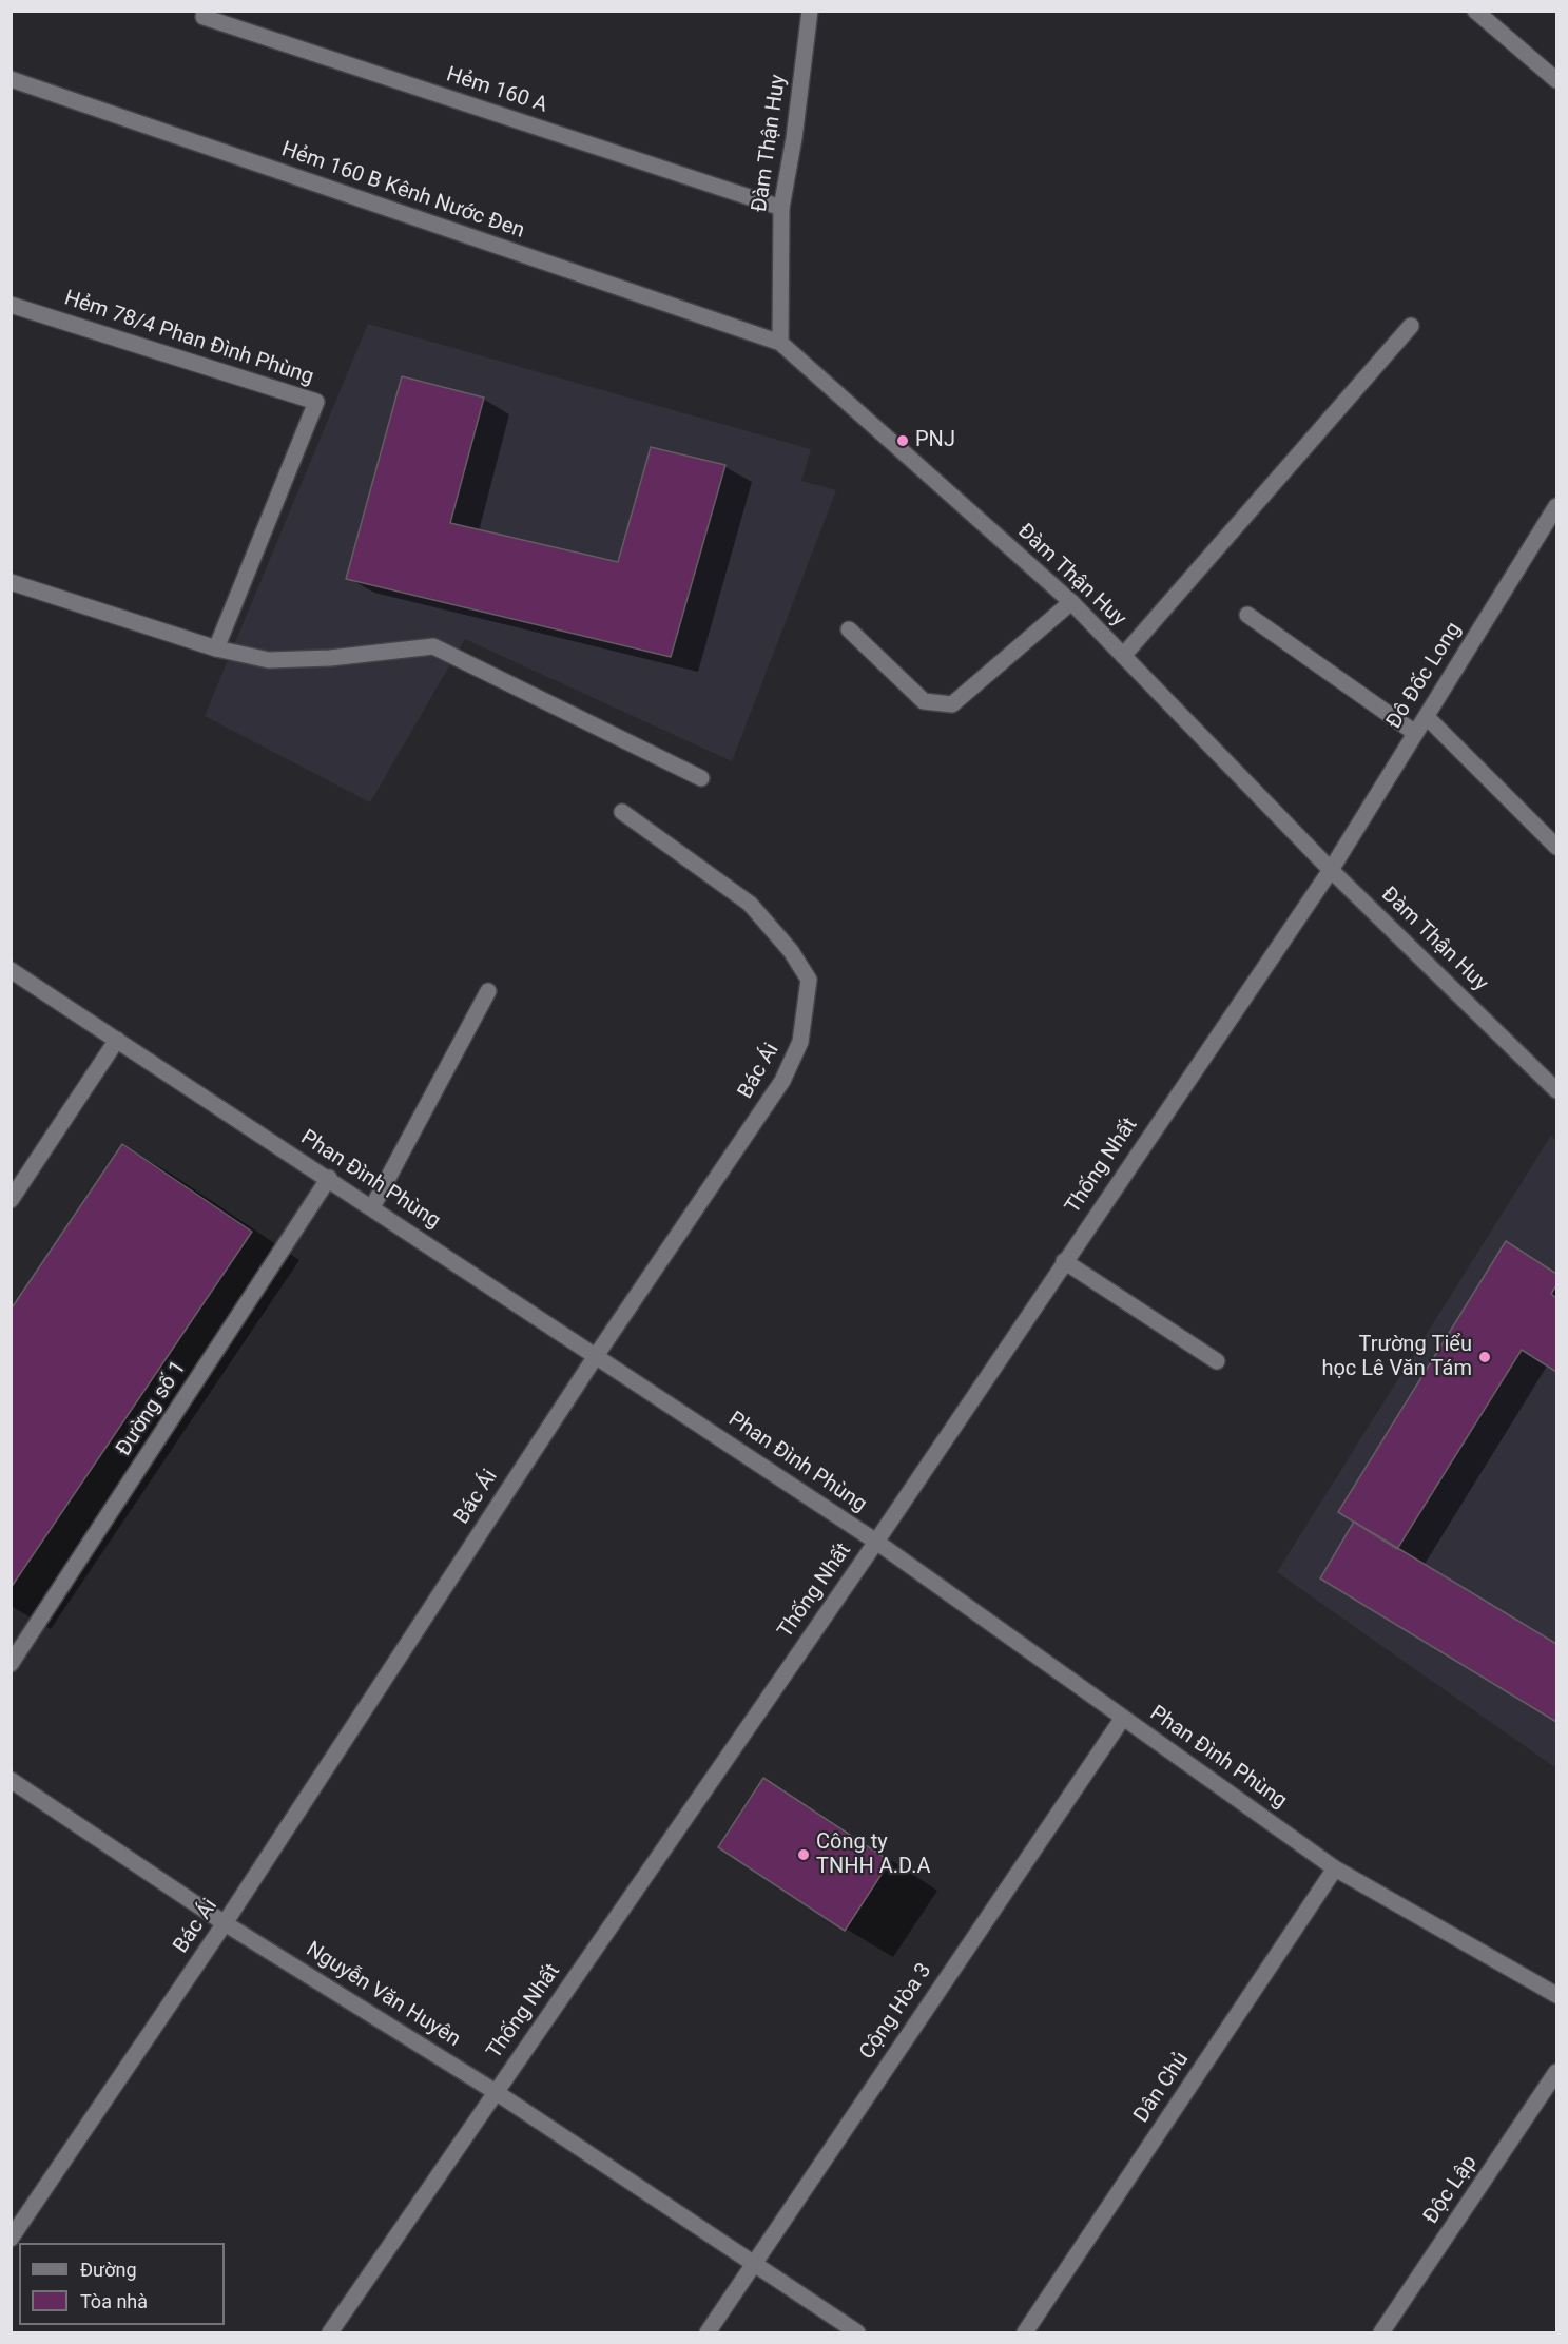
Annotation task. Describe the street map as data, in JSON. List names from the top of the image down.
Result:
{
  "streets": {
    "street": [
      "Hẻm 160 A",
      "Đàm Thận Huy",
      "Hẻm 160 B Kênh Nước Đen",
      "Hẻm 78/4 Phan Đình Phùng",
      "Đô Đốc Long",
      "Bác Ái",
      "Thống Nhất",
      "Phan Đình Phùng",
      "Đường số 1",
      "Nguyễn Văn Huyên",
      "Cộng Hòa 3",
      "Dân Chủ",
      "Độc Lập"
    ]
  },
  "crossings": [
    ["Hẻm 160 A", "Đàm Thận Huy"],
    ["Đàm Thận Huy", "Hẻm 160 B Kênh Nước Đen"],
    ["Đàm Thận Huy", "Đô Đốc Long"],
    ["Đàm Thận Huy", "Thống Nhất"],
    ["Đô Đốc Long", "Thống Nhất"],
    ["Bác Ái", "Phan Đình Phùng"],
    ["Bác Ái", "Nguyễn Văn Huyên"],
    ["Thống Nhất", "Phan Đình Phùng"],
    ["Thống Nhất", "Nguyễn Văn Huyên"],
    ["Phan Đình Phùng", "Đường số 1"],
    ["Phan Đình Phùng", "Cộng Hòa 3"],
    ["Phan Đình Phùng", "Dân Chủ"],
    ["Nguyễn Văn Huyên", "Cộng Hòa 3"]
  ],
  "places": ["PNJ", "Trường Tiểu học Lê Văn Tám", "Công ty TNHH A.D.A"],
  "legend": ["Đường", "Tòa nhà"]
}
